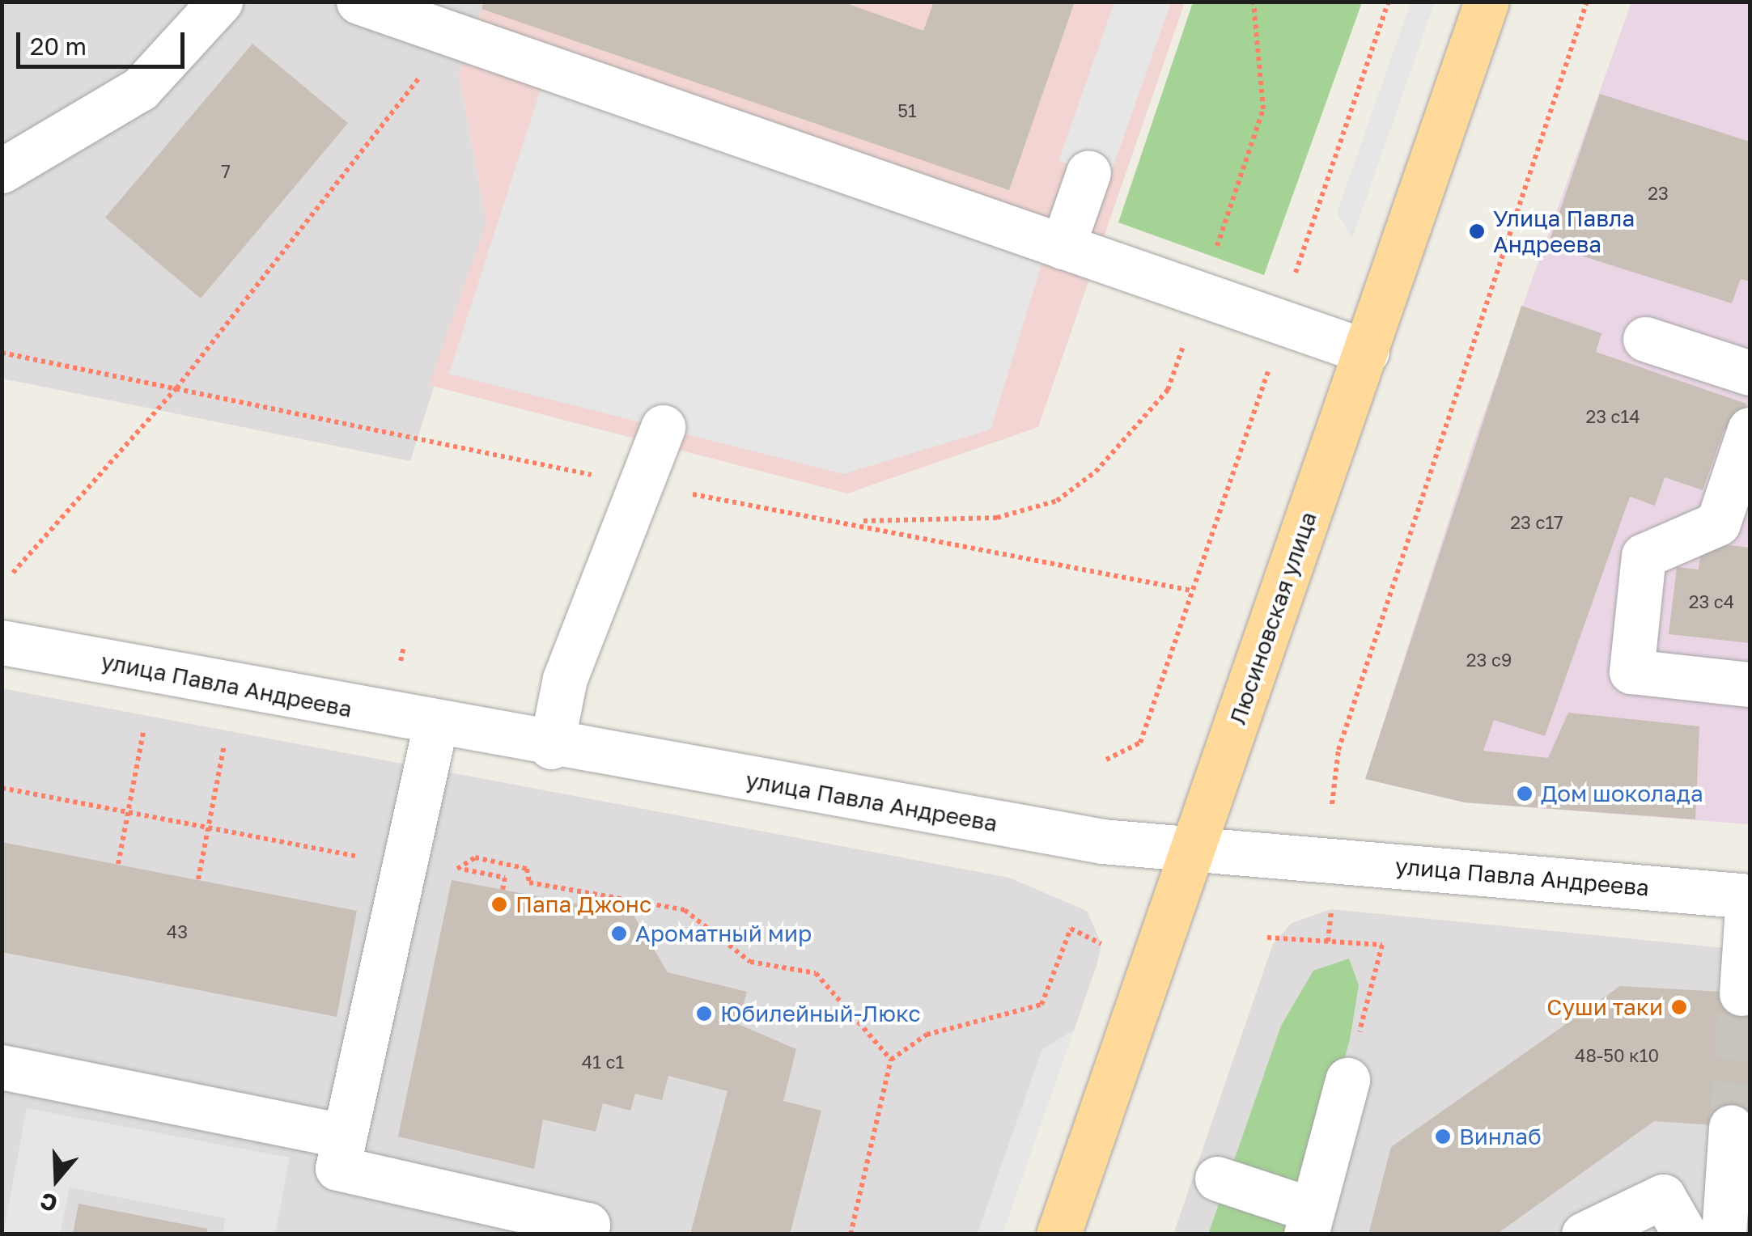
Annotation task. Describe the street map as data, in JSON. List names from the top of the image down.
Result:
{
  "streets": {
    "main road": ["Люсиновская улица"],
    "street": ["улица Павла Андреева"]
  },
  "crossings": [
    ["Люсиновская улица", "улица Павла Андреева"]
  ],
  "places": [
    "Улица Павла Андреева",
    "Дом шоколада",
    "Папа Джонс",
    "Ароматный мир",
    "Суши таки",
    "Юбилейный-Люкс",
    "Винлаб"
  ],
  "house_numbers": [
    "51",
    "7",
    "23",
    "23 с14",
    "23 с17",
    "23 с4",
    "23 с9",
    "43",
    "48-50 к10",
    "41 с1"
  ],
  "scale_bar": "20 m",
  "north": "bottom"
}
